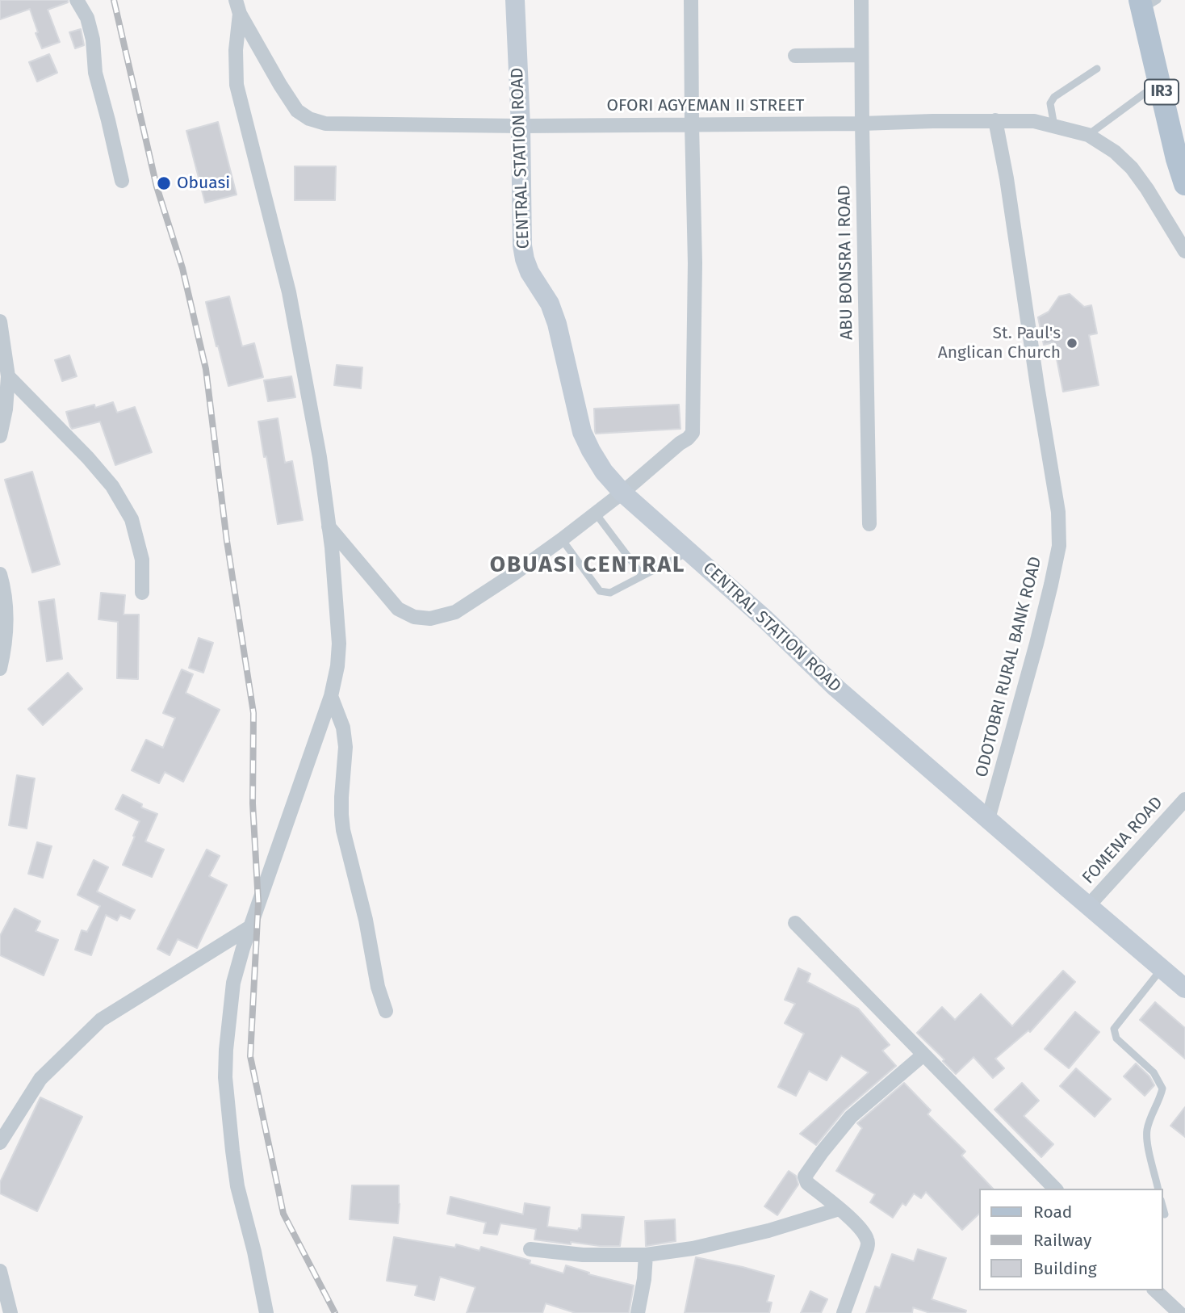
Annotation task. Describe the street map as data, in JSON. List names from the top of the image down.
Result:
{
  "streets": {
    "main road": ["IR3"],
    "street": [
      "OFORI AGYEMAN II STREET",
      "CENTRAL STATION ROAD",
      "ABU BONSRA I ROAD",
      "ODOTOBRI RURAL BANK ROAD",
      "FOMENA ROAD"
    ]
  },
  "crossings": [
    ["OFORI AGYEMAN II STREET", "CENTRAL STATION ROAD"],
    ["OFORI AGYEMAN II STREET", "ABU BONSRA I ROAD"],
    ["OFORI AGYEMAN II STREET", "ODOTOBRI RURAL BANK ROAD"],
    ["CENTRAL STATION ROAD", "ODOTOBRI RURAL BANK ROAD"],
    ["CENTRAL STATION ROAD", "FOMENA ROAD"]
  ],
  "districts": ["OBUASI CENTRAL"],
  "places": ["Obuasi", "St. Paul's Anglican Church"],
  "legend": ["Road", "Railway", "Building"]
}
